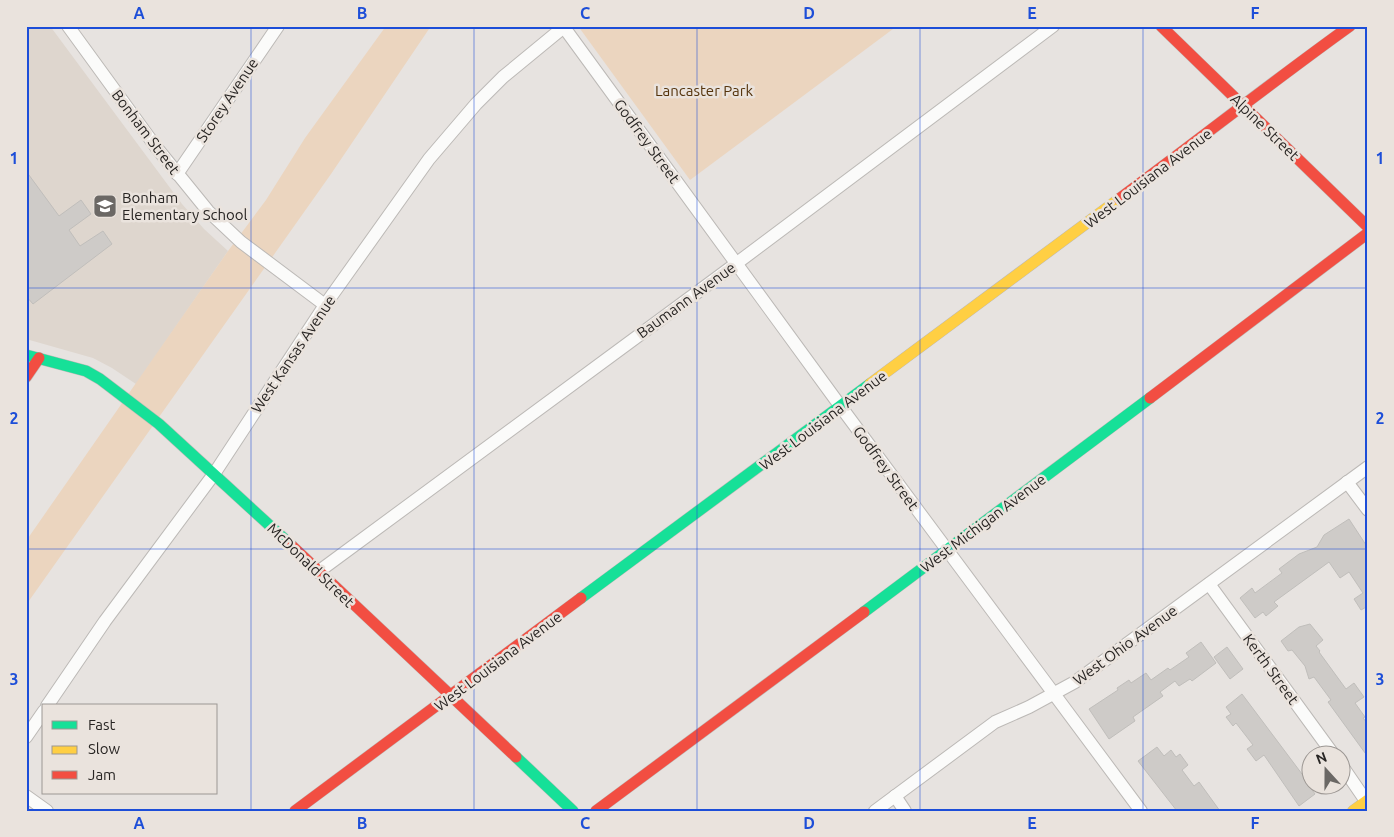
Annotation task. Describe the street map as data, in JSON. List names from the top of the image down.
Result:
{
  "streets": {
    "street": [
      "Storey Avenue",
      "Alpine Street",
      "Bonham Street",
      "Godfrey Street",
      "West Louisiana Avenue",
      "Baumann Avenue",
      "West Kansas Avenue",
      "West Michigan Avenue",
      "McDonald Street",
      "West Ohio Avenue",
      "Kerth Street"
    ]
  },
  "crossings": [
    ["Storey Avenue", "Bonham Street"],
    ["Alpine Street", "West Louisiana Avenue"],
    ["Bonham Street", "West Kansas Avenue"],
    ["Godfrey Street", "West Louisiana Avenue"],
    ["Godfrey Street", "Baumann Avenue"],
    ["Godfrey Street", "West Kansas Avenue"],
    ["Godfrey Street", "West Michigan Avenue"],
    ["Godfrey Street", "West Ohio Avenue"],
    ["West Louisiana Avenue", "McDonald Street"],
    ["Baumann Avenue", "McDonald Street"],
    ["West Kansas Avenue", "McDonald Street"],
    ["West Ohio Avenue", "Kerth Street"]
  ],
  "parks": ["Lancaster Park"],
  "places": {
    "school or university": ["Bonham Elementary School"]
  },
  "legend": ["Fast", "Slow", "Jam"],
  "north": "top",
  "grid": {
    "columns": [
      "A",
      "B",
      "C",
      "D",
      "E",
      "F"
    ],
    "rows": ["1", "2", "3"]
  }
}
